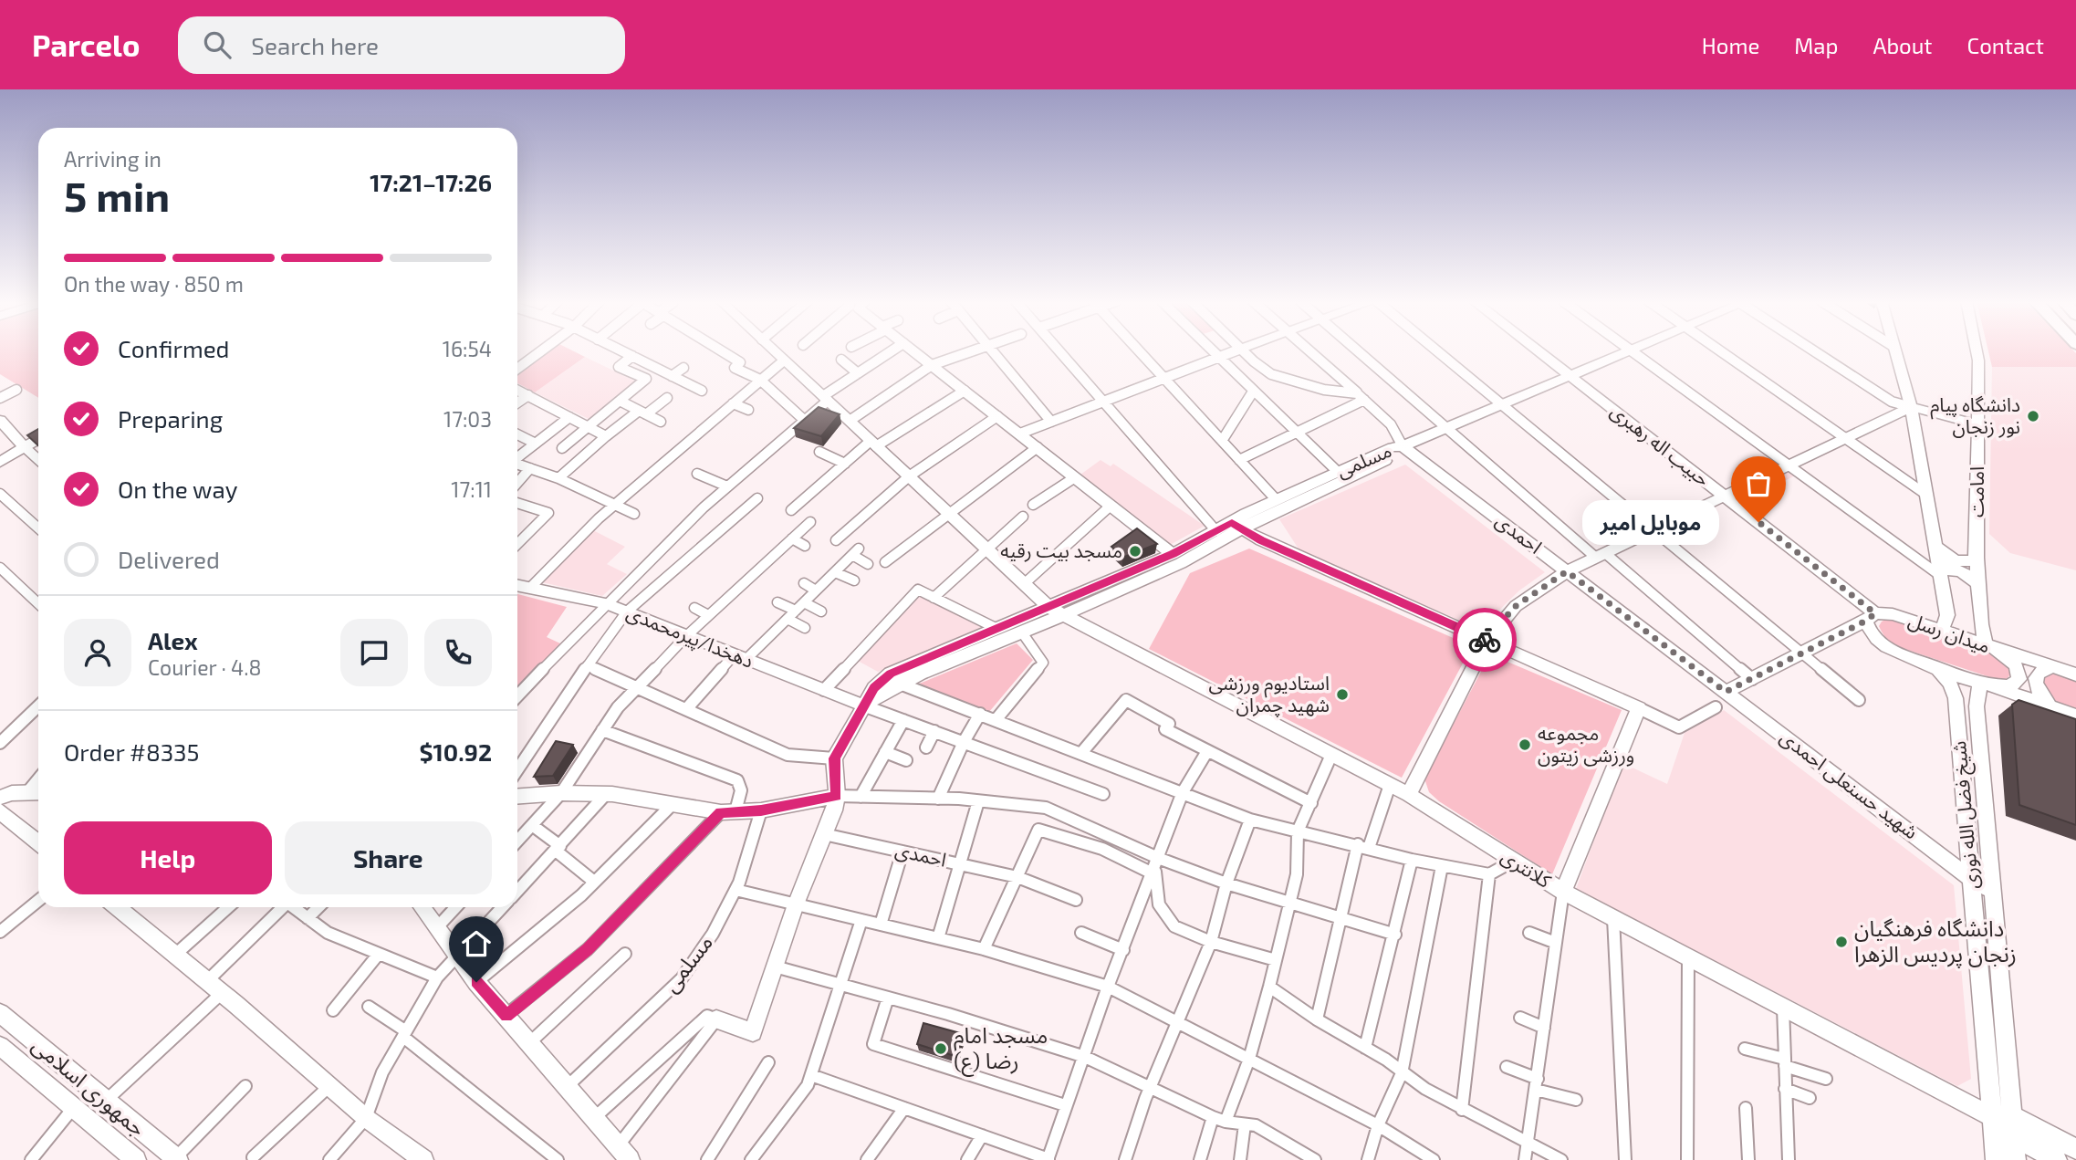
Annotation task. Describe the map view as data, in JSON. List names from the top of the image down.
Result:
{
  "streets": {
    "main road": [
      "حبیب اله رهبری",
      "مسلمی",
      "امامت",
      "احمدی",
      "میدان رسل",
      "دهخدا/پیرمحمدی",
      "شهید حسنعلی احمدی",
      "شیخ فضل الله نوری",
      "کلانتری",
      "جمهوری اسلامی"
    ]
  },
  "crossings": [
    ["حبیب اله رهبری", "میدان رسل"],
    ["مسلمی", "احمدی"],
    ["امامت", "میدان رسل"],
    ["احمدی", "شهید حسنعلی احمدی"],
    ["میدان رسل", "شیخ فضل الله نوری"],
    ["شهید حسنعلی احمدی", "شیخ فضل الله نوری"],
    ["شیخ فضل الله نوری", "کلانتری"]
  ],
  "places": [
    "دانشگاه پیام نور زنجان",
    "موبایل امیر",
    "مسجد بیت رقیه",
    "استادیوم ورزشی شهید چمران",
    "مجموعه ورزشی زیتون",
    "دانشگاه فرهنگیان زنجان پردیس الزهرا",
    "مسجد امام رضا (ع)"
  ],
  "page": {
    "header": "Parcelo",
    "search": "Search here",
    "nav": [
      "Home",
      "Map",
      "About",
      "Contact"
    ],
    "heading": ["5 min", "Arriving in", "17:21–17:26"],
    "panel": [
      "Alex",
      "Courier · 4.8",
      "Order #8335",
      "$10.92"
    ],
    "bar": "On the way · 850 m",
    "list": [
      ["Confirmed", "16:54"],
      ["Preparing", "17:03"],
      ["On the way", "17:11"],
      "Delivered"
    ],
    "bubble": "موبایل امیر",
    "buttons": ["Help", "Share"]
  }
}
